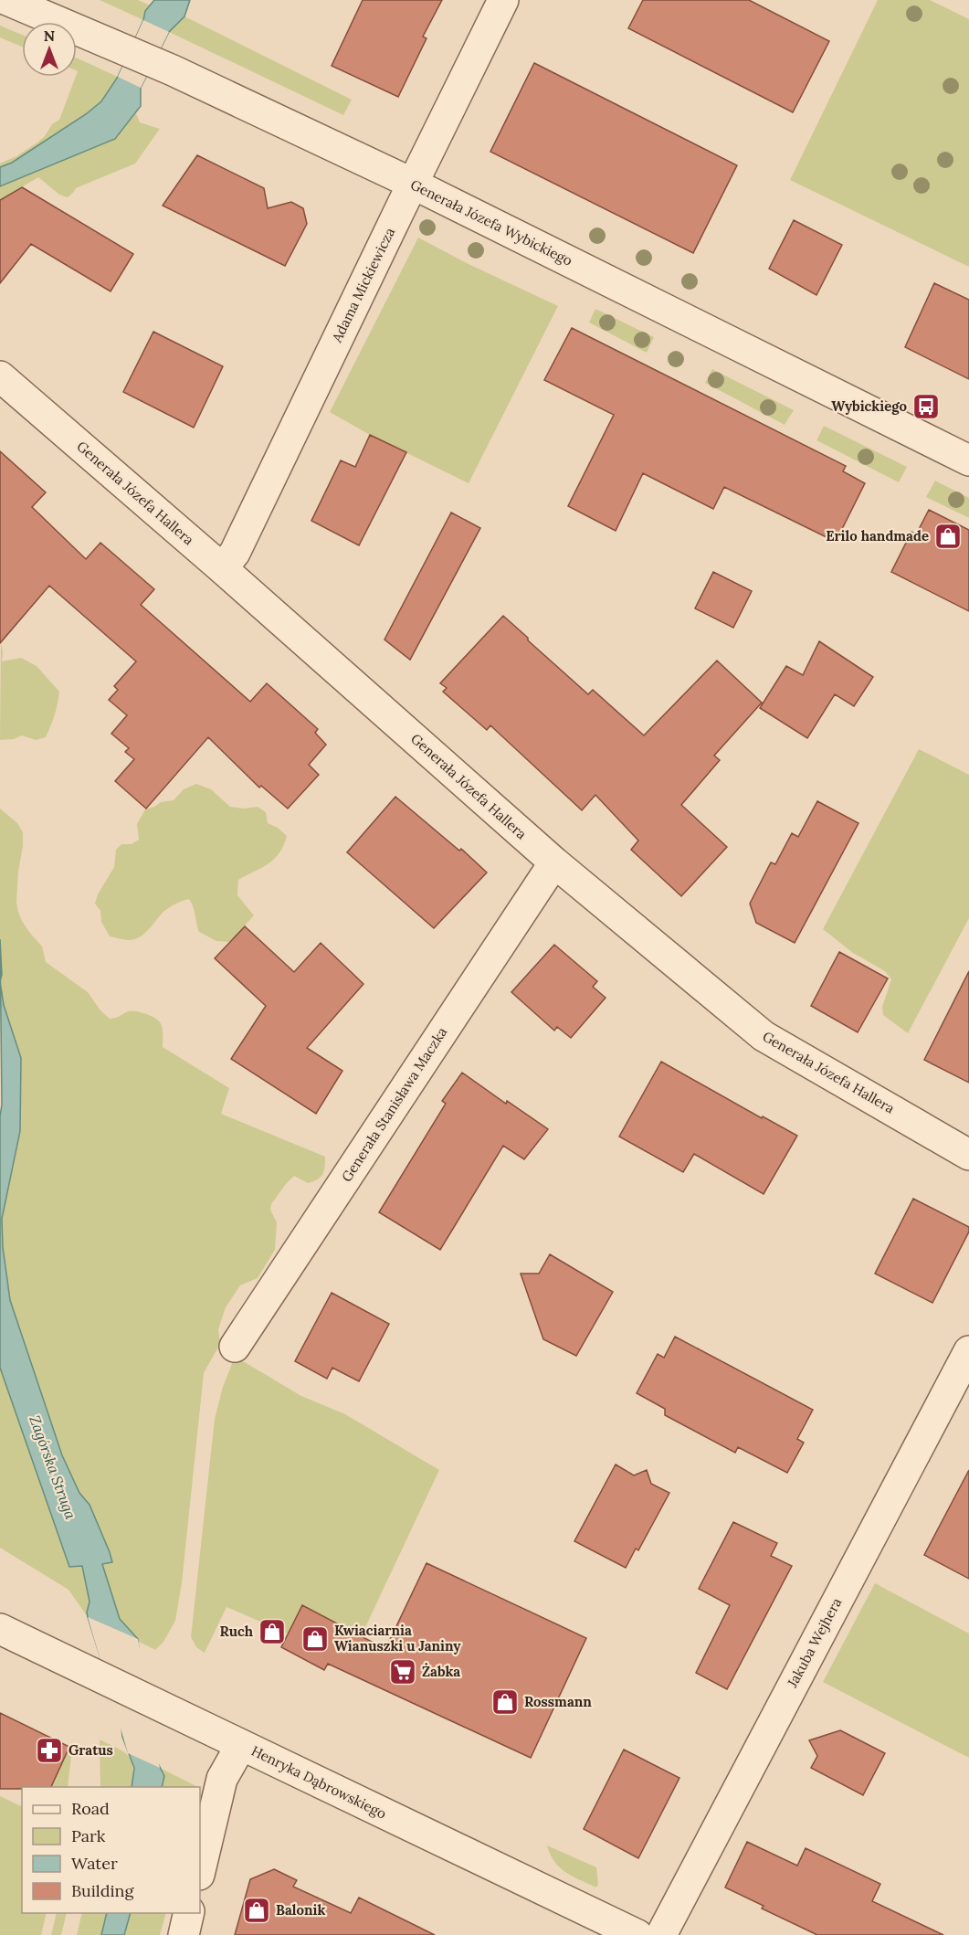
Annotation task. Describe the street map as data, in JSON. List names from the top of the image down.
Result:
{
  "streets": {
    "street": [
      "Generała Józefa Wybickiego",
      "Adama Mickiewicza",
      "Generała Józefa Hallera",
      "Generała Stanisława Maczka",
      "Jakuba Wejhera",
      "Henryka Dąbrowskiego"
    ]
  },
  "crossings": [
    ["Generała Józefa Wybickiego", "Adama Mickiewicza"],
    ["Adama Mickiewicza", "Generała Józefa Hallera"],
    ["Generała Józefa Hallera", "Generała Stanisława Maczka"]
  ],
  "water": ["Zagórska Struga"],
  "places": {
    "bus stop": ["Wybickiego"],
    "shop": [
      "Erilo handmade",
      "Ruch",
      "Kwiaciarnia Wianuszki u Janiny",
      "Rossmann",
      "Balonik"
    ],
    "supermarket": ["Żabka"],
    "pharmacy": ["Gratus"]
  },
  "legend": [
    "Road",
    "Park",
    "Water",
    "Building"
  ],
  "north": "top"
}
